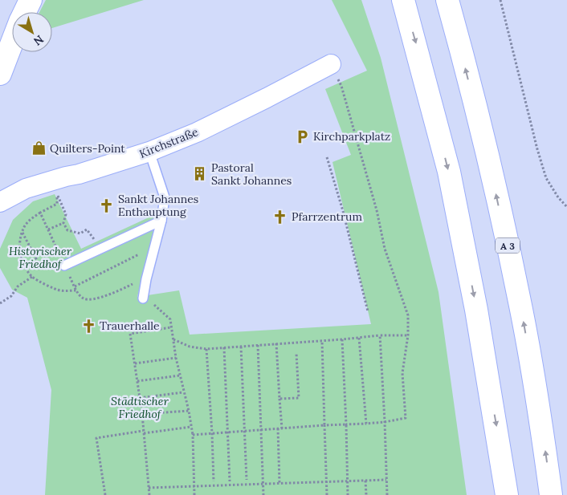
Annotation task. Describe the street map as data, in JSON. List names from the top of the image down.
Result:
{
  "streets": {
    "main road": ["A 3"],
    "street": ["Kirchstraße"]
  },
  "parks": ["Historischer Friedhof", "Städtischer Friedhof"],
  "places": {
    "parking": ["Kirchparkplatz"],
    "shop": ["Quilters-Point"],
    "building": ["Pastoral Sankt Johannes"],
    "church": ["Sankt Johannes Enthauptung", "Pfarrzentrum", "Trauerhalle"]
  },
  "north": "bottom right"
}
